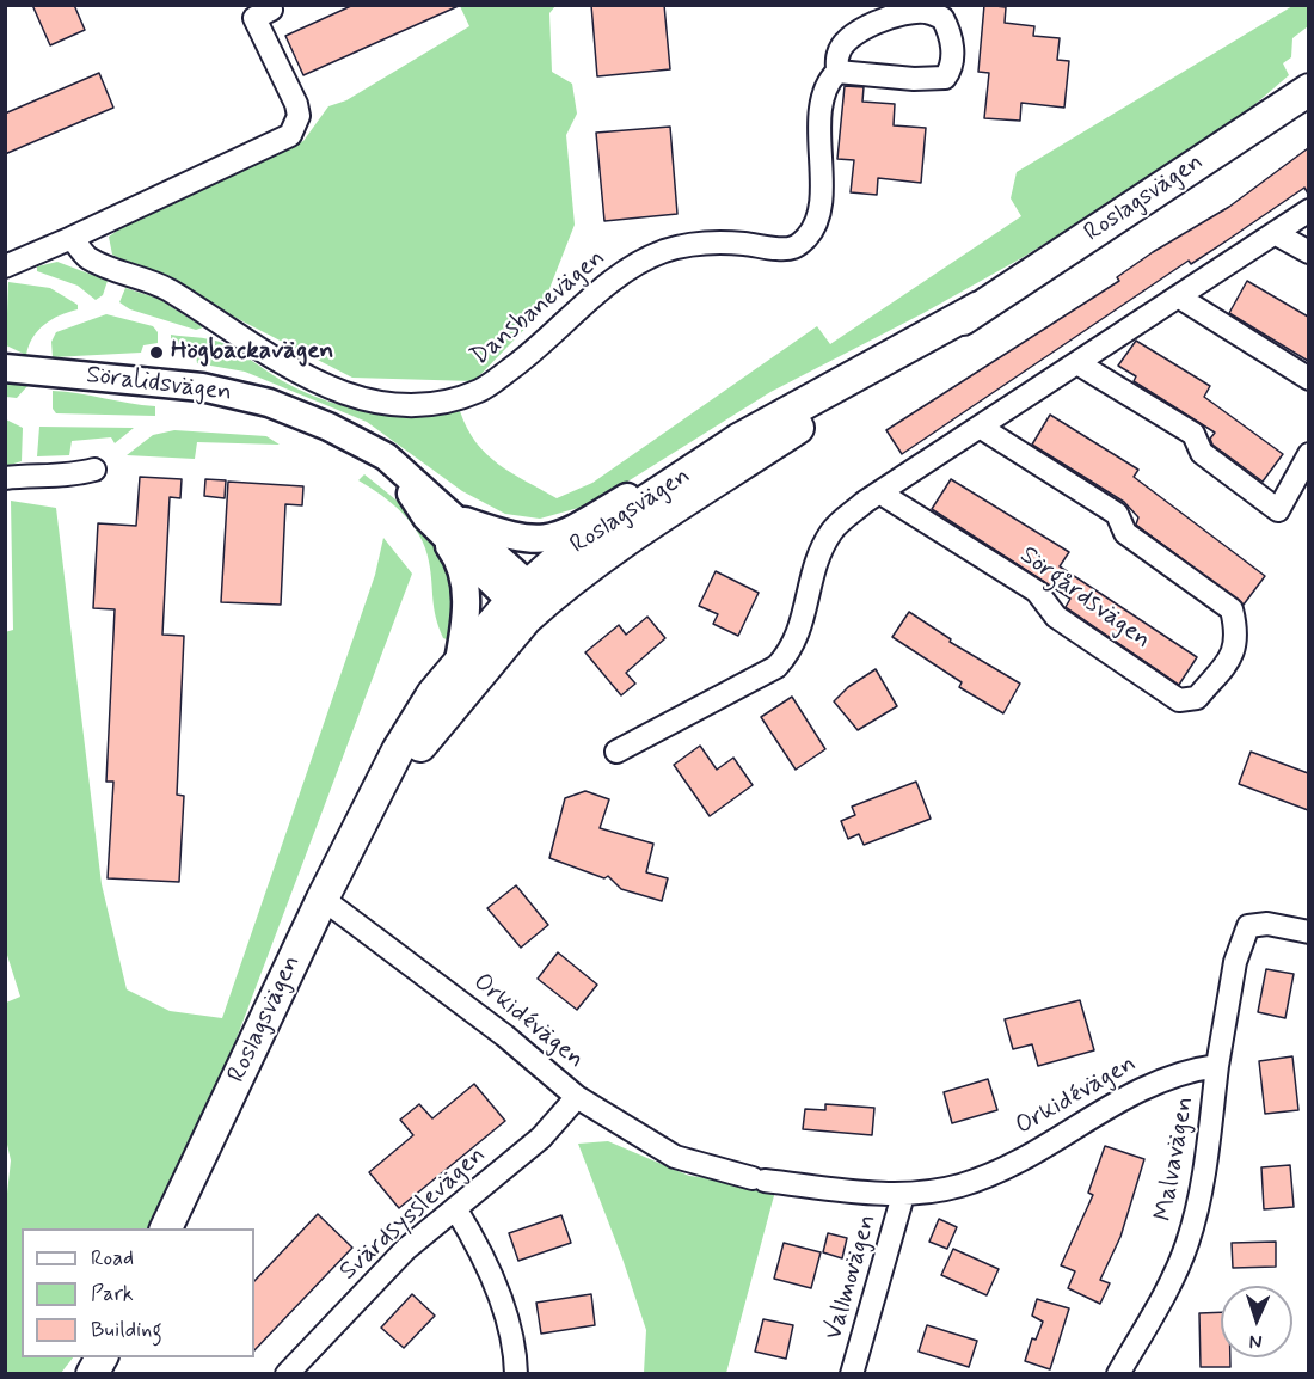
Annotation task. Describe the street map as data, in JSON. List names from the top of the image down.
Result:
{
  "streets": {
    "main road": ["Roslagsvägen"],
    "street": [
      "Dansbanevägen",
      "Söralidsvägen",
      "Sörgårdsvägen",
      "Orkidévägen",
      "Malvavägen",
      "Svärdsysslevägen",
      "Vallmovägen"
    ]
  },
  "crossings": [
    ["Roslagsvägen", "Söralidsvägen"],
    ["Roslagsvägen", "Orkidévägen"],
    ["Orkidévägen", "Malvavägen"],
    ["Orkidévägen", "Svärdsysslevägen"],
    ["Orkidévägen", "Vallmovägen"]
  ],
  "places": ["Högbackavägen"],
  "legend": ["Road", "Park", "Building"],
  "north": "bottom"
}
